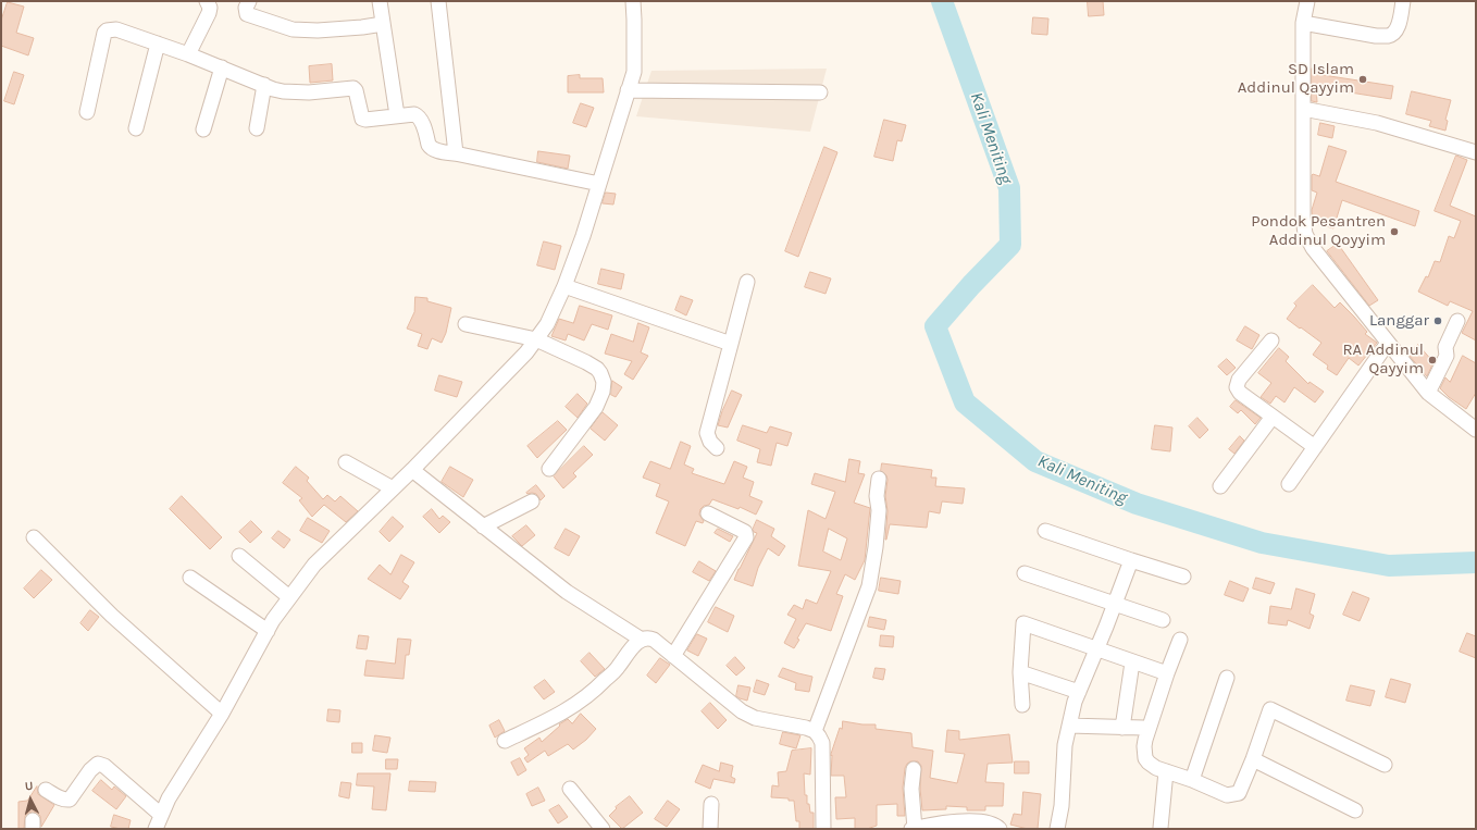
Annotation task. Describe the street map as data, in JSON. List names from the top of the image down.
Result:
{
  "water": ["Kali Meniting"],
  "places": [
    "SD Islam Addinul Qayyim",
    "Pondok Pesantren Addinul Qoyyim",
    "Langgar",
    "RA Addinul Qayyim"
  ],
  "north": "top"
}
